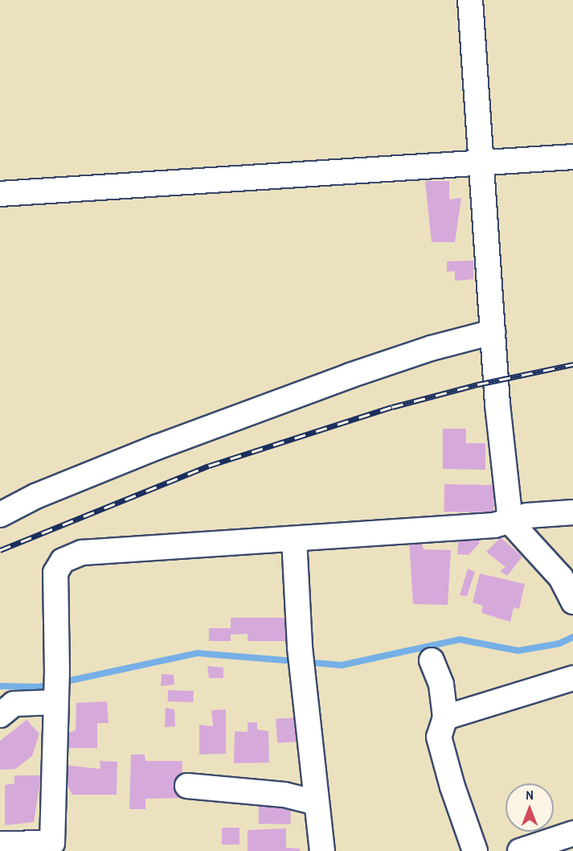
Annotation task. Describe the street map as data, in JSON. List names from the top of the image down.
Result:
{
  "north": "top"
}
